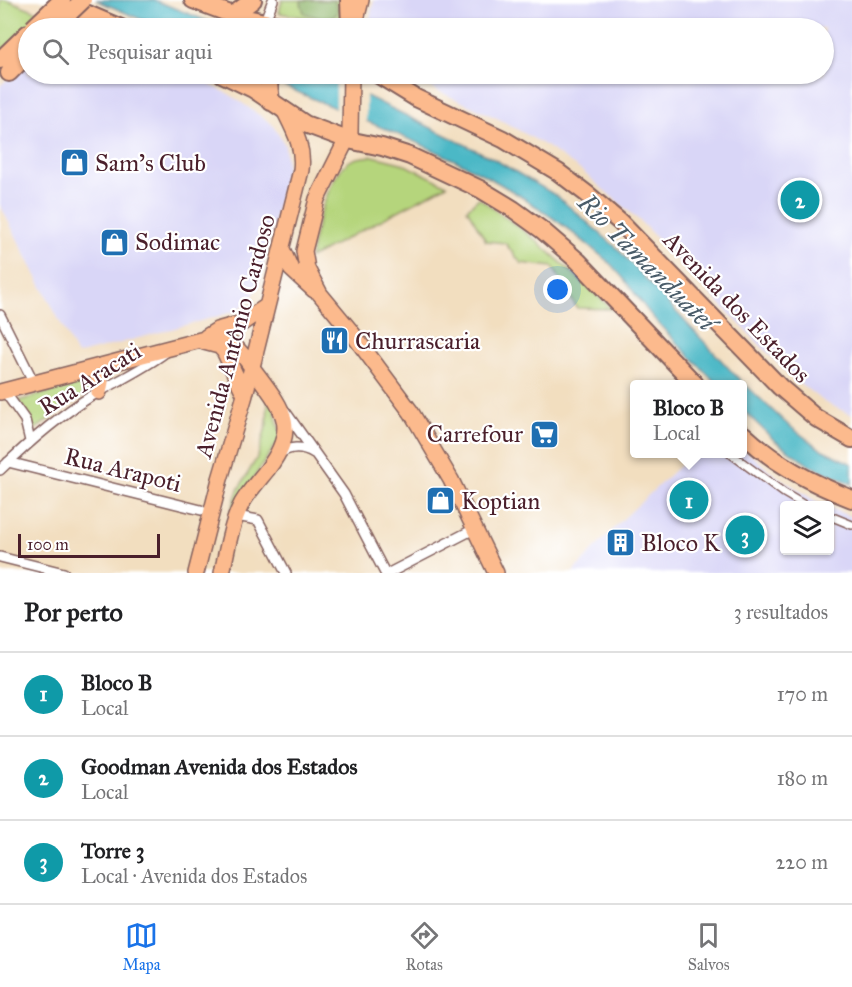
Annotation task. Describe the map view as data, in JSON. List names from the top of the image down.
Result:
{
  "streets": {
    "highway": ["Avenida dos Estados"],
    "main road": ["Avenida Antônio Cardoso"],
    "street": ["Rua Aracati", "Rua Arapoti"]
  },
  "crossings": [
    ["Rua Aracati", "Rua Arapoti"]
  ],
  "water": ["Rio Tamanduateí"],
  "places": {
    "shop": ["Sam's Club", "Sodimac", "Koptian"],
    "restaurant": ["Churrascaria"],
    "supermarket": ["Carrefour"],
    "building": ["Bloco K"]
  },
  "scale_bar": "100 m",
  "page": {
    "search": "Pesquisar aqui",
    "pins": ["2", "1", "3"],
    "popup": ["Bloco B", "Local"],
    "scale": "100 m",
    "heading": ["Por perto", "3 resultados"],
    "list": [
      {
        "mark": "1",
        "name": "Bloco B",
        "note": "Local",
        "value": "170 m"
      },
      {
        "mark": "2",
        "name": "Goodman Avenida dos Estados",
        "note": "Local",
        "value": "180 m"
      },
      {
        "mark": "3",
        "name": "Torre 3",
        "note": "Local · Avenida dos Estados",
        "value": "220 m"
      }
    ],
    "nav": ["Mapa", "Rotas", "Salvos"]
  }
}
